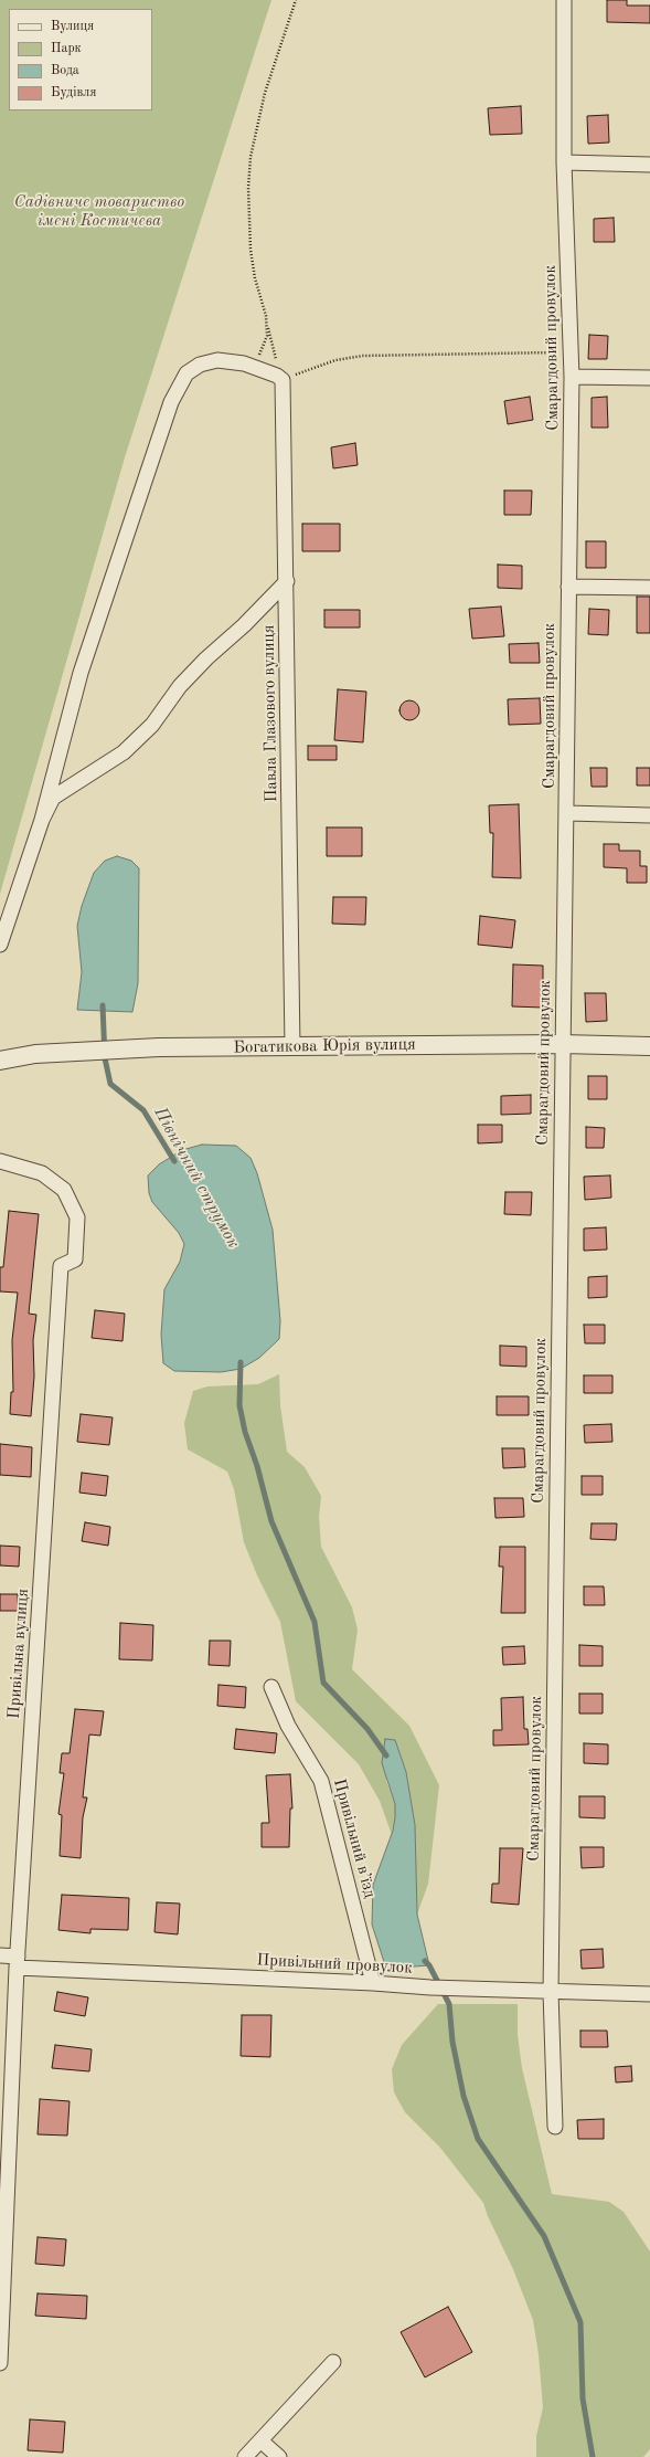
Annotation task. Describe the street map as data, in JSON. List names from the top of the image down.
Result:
{
  "streets": {
    "street": [
      "Смарагдовий провулок",
      "Павла Глазового вулиця",
      "Богатикова Юрія вулиця",
      "Привільна вулиця",
      "Привільний в’їзд",
      "Привільний провулок"
    ]
  },
  "crossings": [
    ["Смарагдовий провулок", "Богатикова Юрія вулиця"],
    ["Смарагдовий провулок", "Привільний провулок"],
    ["Павла Глазового вулиця", "Богатикова Юрія вулиця"],
    ["Привільна вулиця", "Привільний провулок"],
    ["Привільний в’їзд", "Привільний провулок"]
  ],
  "water": ["Північний струмок"],
  "parks": ["Садівниче товариство імені Костичева"],
  "legend": [
    "Вулиця",
    "Парк",
    "Вода",
    "Будівля"
  ]
}
